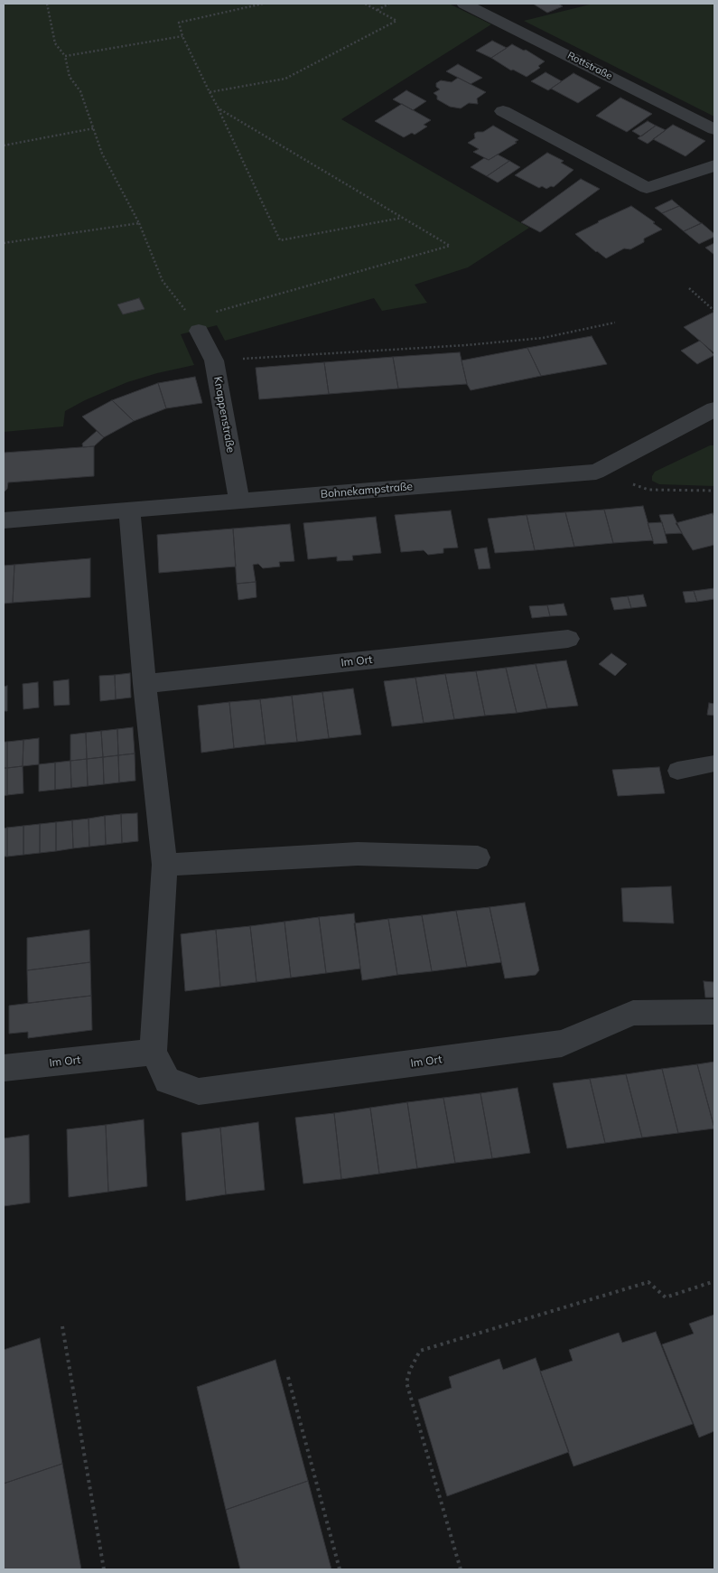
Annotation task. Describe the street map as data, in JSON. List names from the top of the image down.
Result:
{
  "streets": {
    "street": [
      "Rottstraße",
      "Knappenstraße",
      "Bohnekampstraße",
      "Im Ort"
    ]
  },
  "crossings": [
    ["Knappenstraße", "Bohnekampstraße"],
    ["Bohnekampstraße", "Im Ort"]
  ]
}
